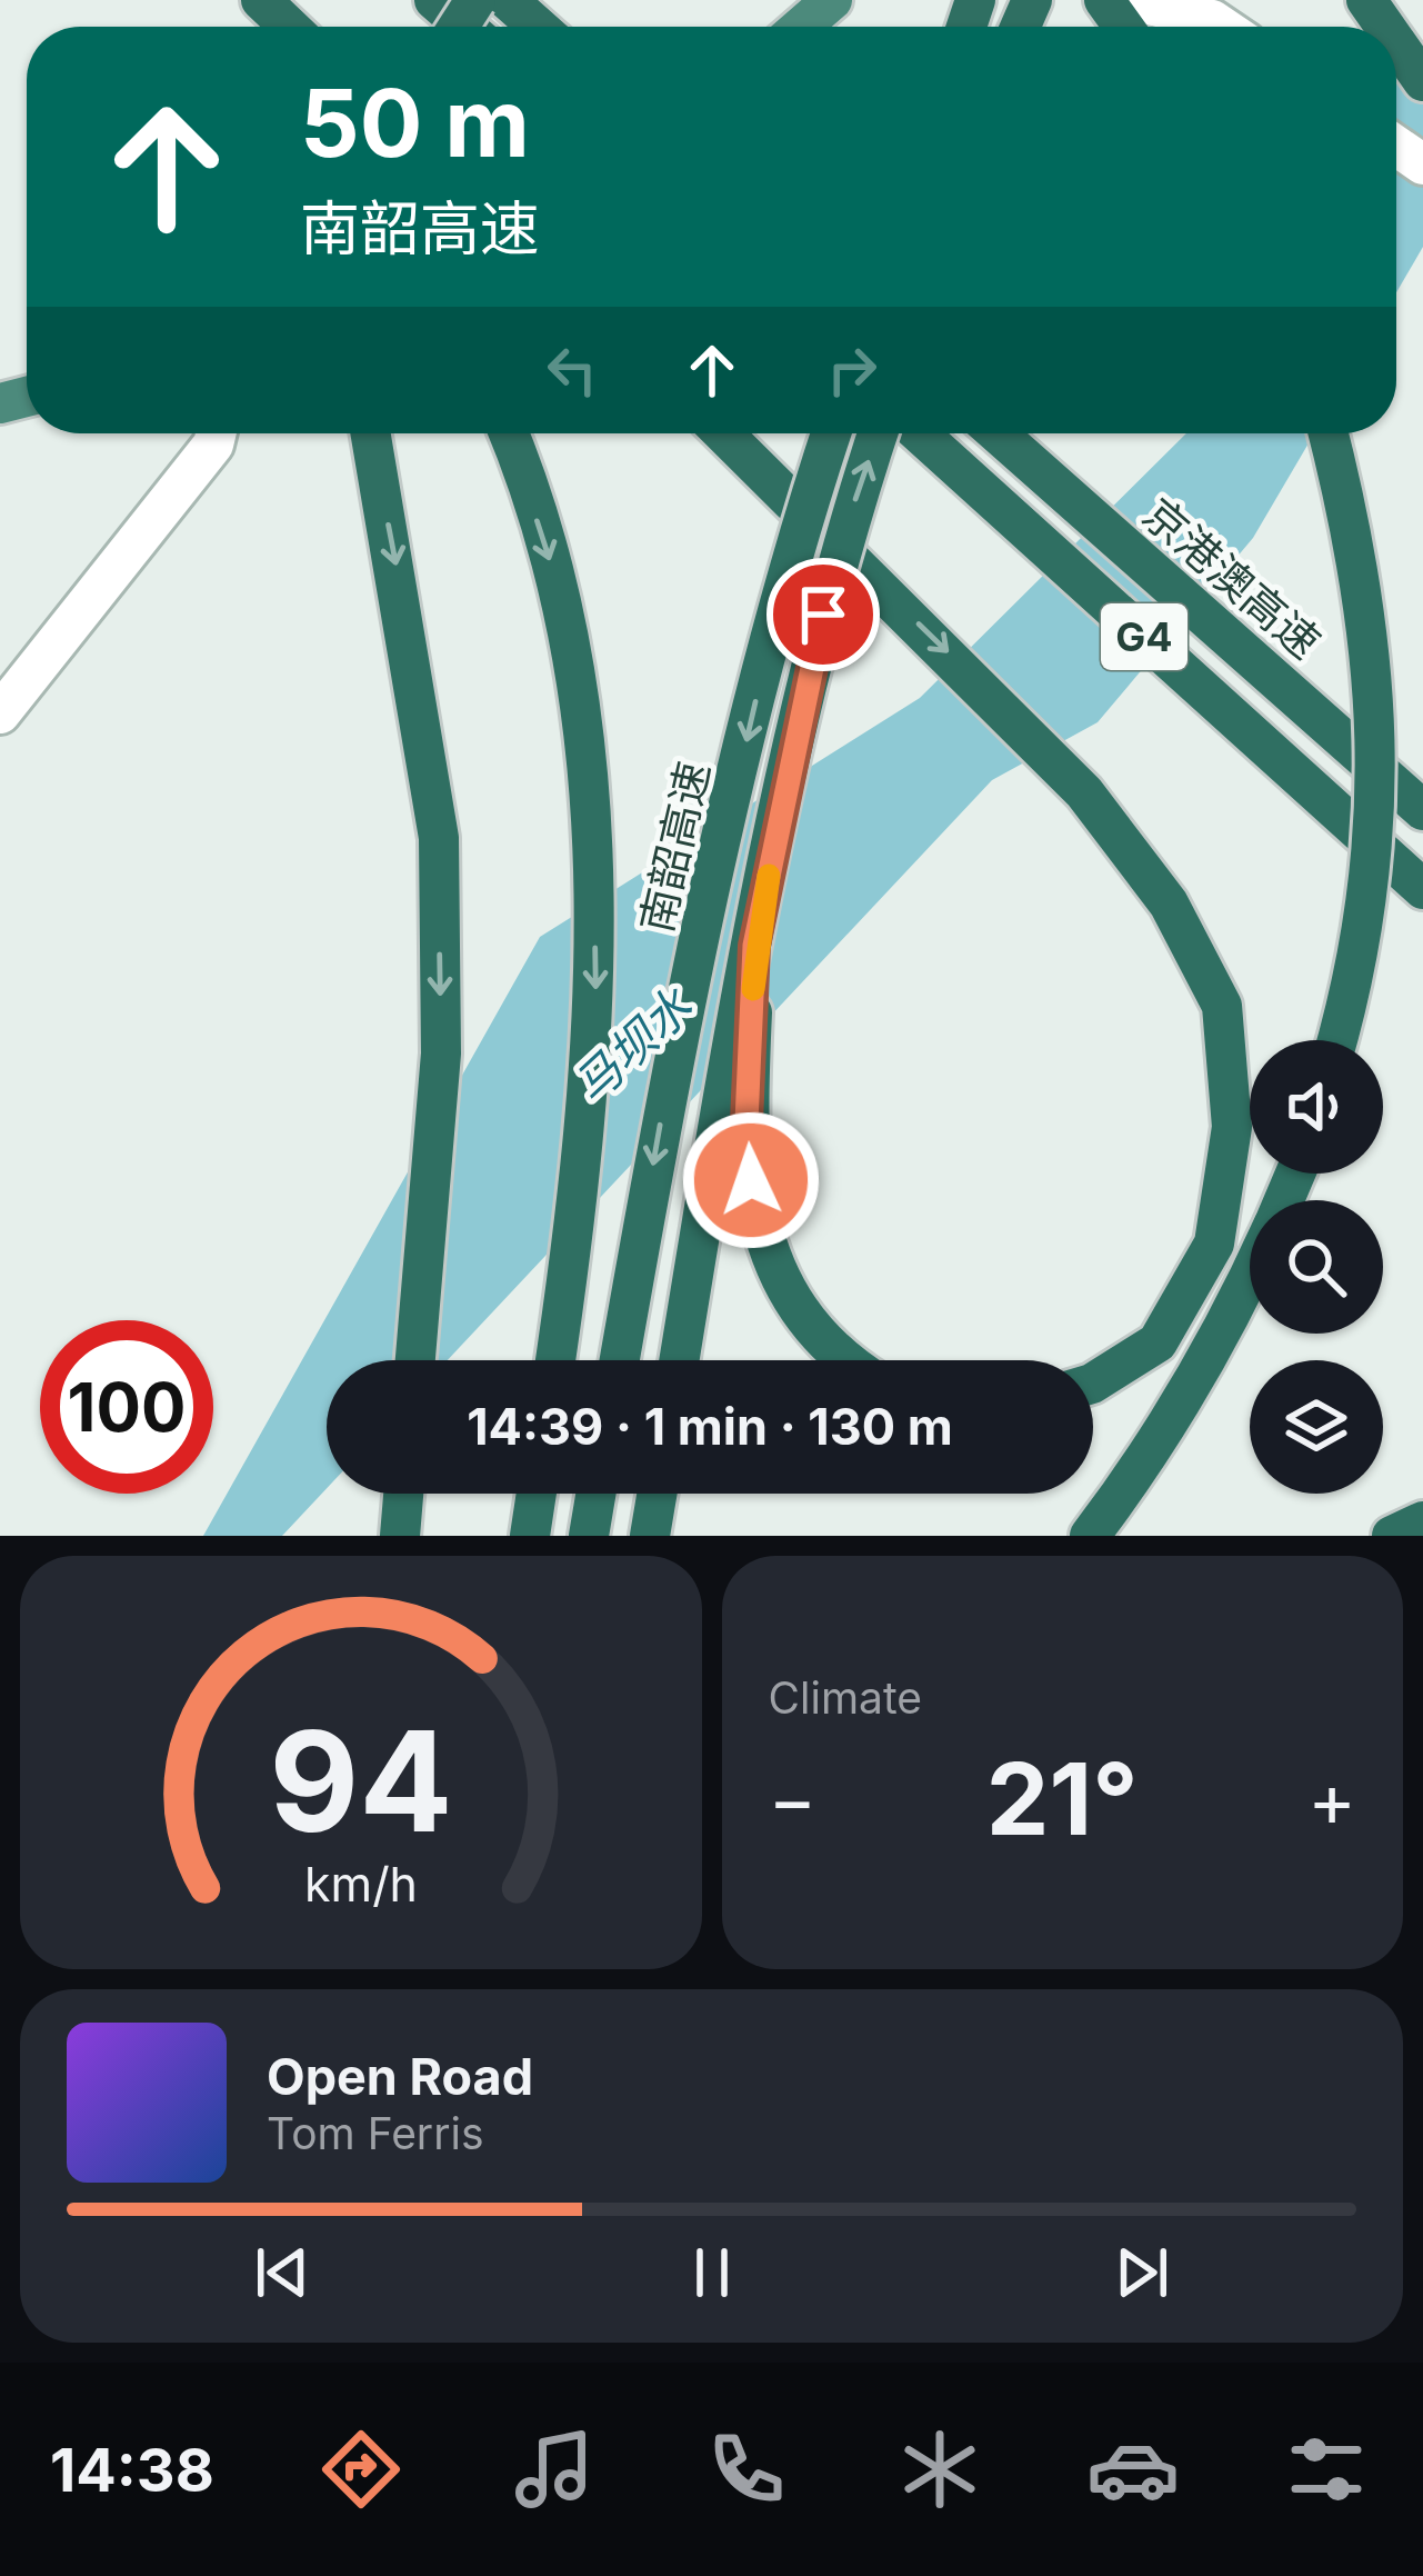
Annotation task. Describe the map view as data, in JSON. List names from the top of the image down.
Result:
{
  "streets": {
    "highway": ["京港澳高速", "G4", "南韶高速"]
  },
  "water": ["马坝水"],
  "page": {
    "turn": ["50 m", "南韶高速"],
    "limit": "100",
    "trip": "14:39 · 1 min · 130 m",
    "tile": "Climate",
    "heat": ["−", "21°", "+"],
    "song": ["Open Road", "Tom Ferris"],
    "tabs": "14:38",
    "gauge": ["94", "km/h"]
  }
}
